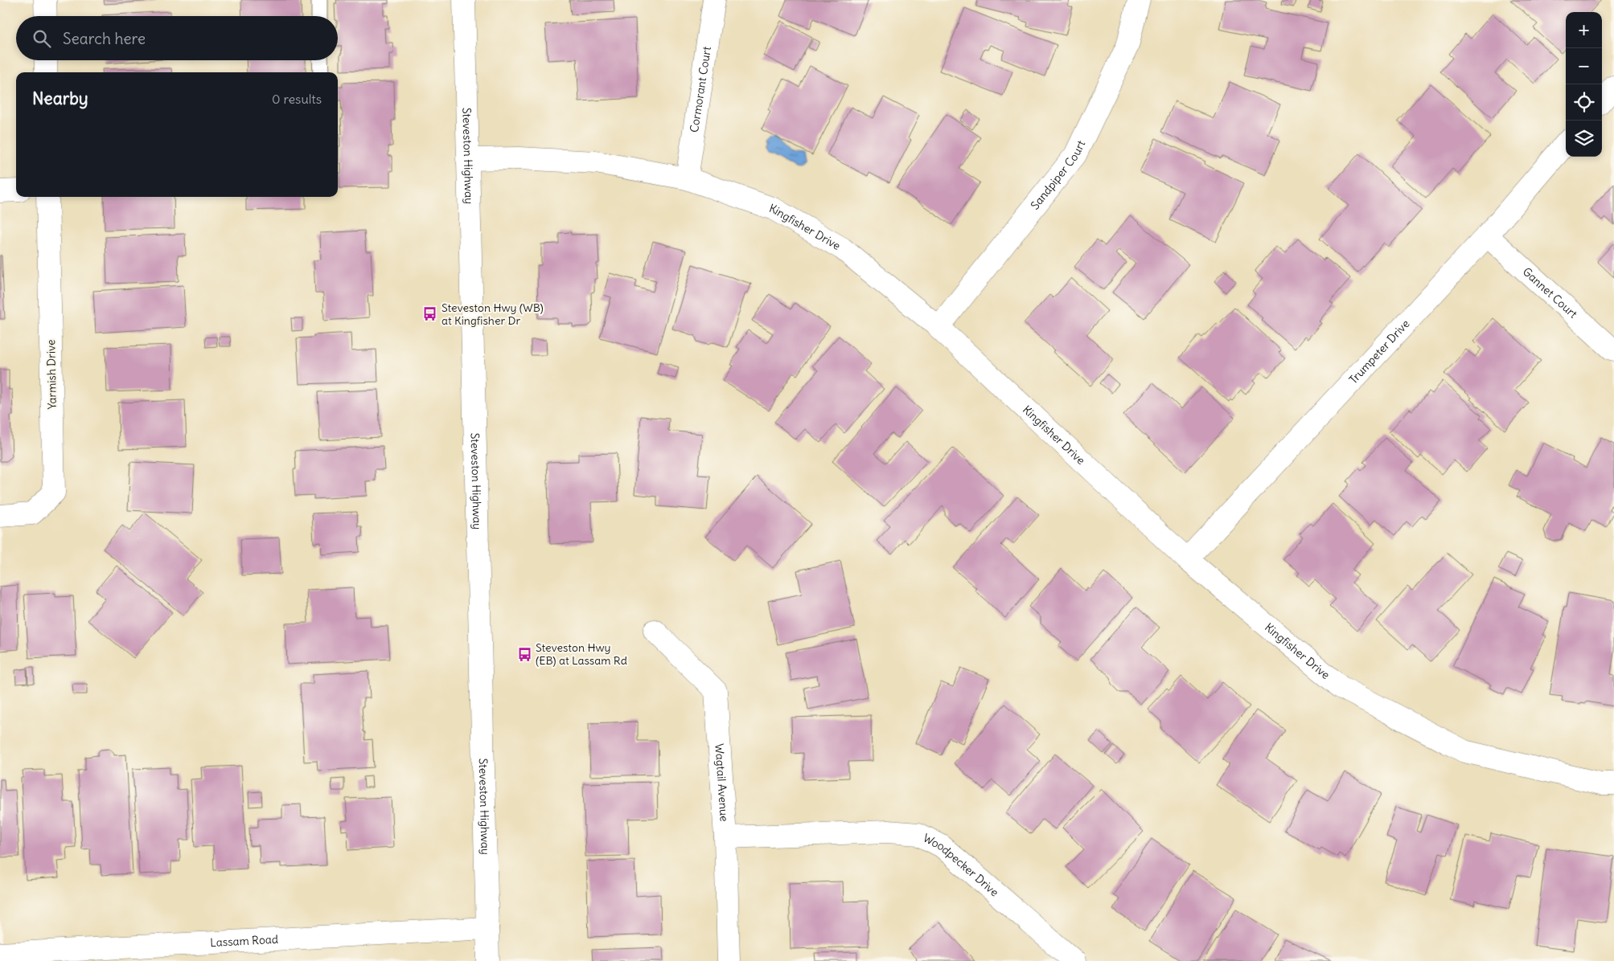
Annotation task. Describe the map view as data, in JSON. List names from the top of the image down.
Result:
{
  "streets": {
    "street": [
      "Cormorant Court",
      "Steveston Highway",
      "Sandpiper Court",
      "Kingfisher Drive",
      "Gannet Court",
      "Trumpeter Drive",
      "Yarmish Drive",
      "Wagtail Avenue",
      "Woodpecker Drive",
      "Lassam Road"
    ]
  },
  "crossings": [
    ["Cormorant Court", "Kingfisher Drive"],
    ["Steveston Highway", "Kingfisher Drive"],
    ["Steveston Highway", "Lassam Road"],
    ["Sandpiper Court", "Kingfisher Drive"],
    ["Kingfisher Drive", "Trumpeter Drive"],
    ["Gannet Court", "Trumpeter Drive"],
    ["Wagtail Avenue", "Woodpecker Drive"]
  ],
  "places": {
    "bus stop": ["Steveston Hwy (WB) at Kingfisher Dr", "Steveston Hwy (EB) at Lassam Rd"]
  },
  "page": {
    "map_buttons": ["+", "−"],
    "search": "Search here",
    "heading": ["Nearby", "0 results"]
  }
}
